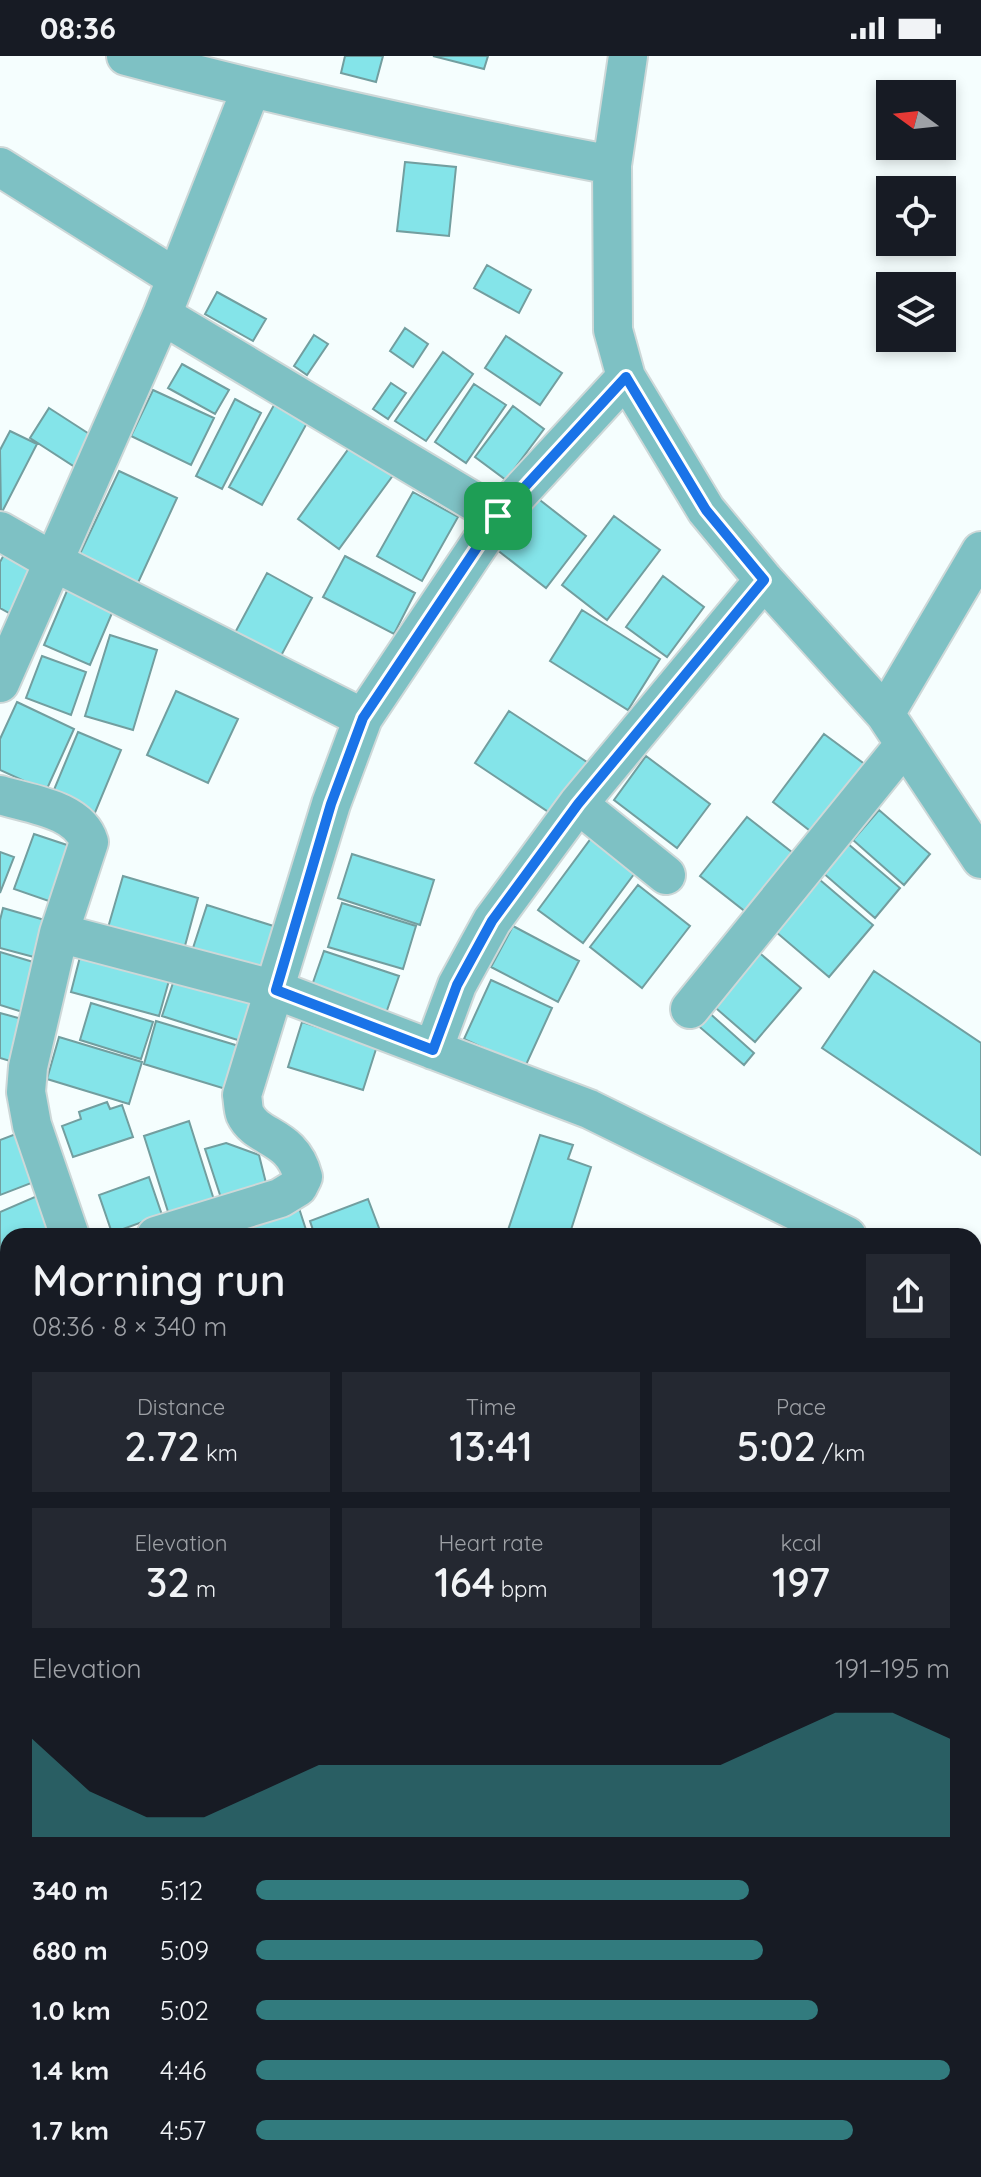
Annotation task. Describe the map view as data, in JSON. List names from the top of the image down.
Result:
{
  "north": "left",
  "page": {
    "status": "08:36",
    "heading": ["Morning run", "08:36 · 8 × 340 m"],
    "stats": [
      ["Distance", "2.72 km"],
      ["Time", "13:41"],
      ["Pace", "5:02 /km"],
      ["Elevation", "32 m"],
      ["Heart rate", "164 bpm"],
      ["kcal", "197"]
    ],
    "chart": ["Elevation", "191–195 m"],
    "list": [
      {
        "name": "340 m",
        "note": "5:12"
      },
      {
        "name": "680 m",
        "note": "5:09"
      },
      {
        "name": "1.0 km",
        "note": "5:02"
      },
      {
        "name": "1.4 km",
        "note": "4:46"
      },
      {
        "name": "1.7 km",
        "note": "4:57"
      }
    ]
  }
}
